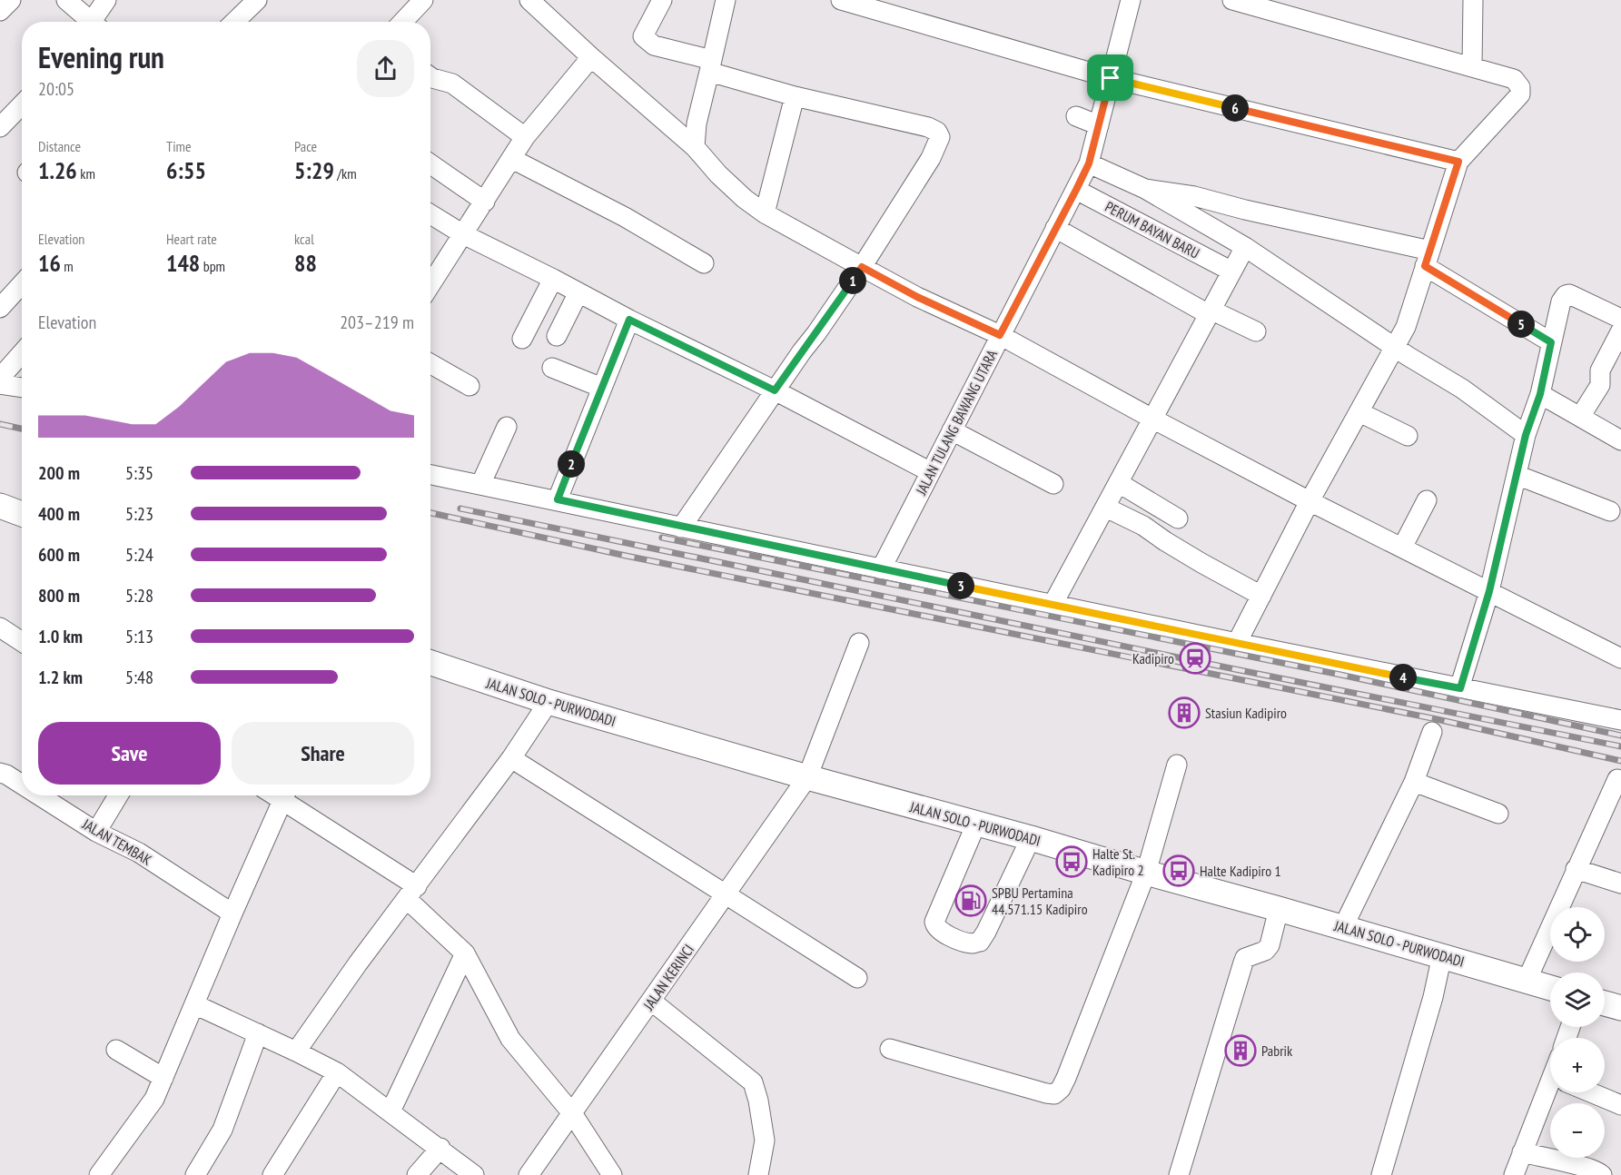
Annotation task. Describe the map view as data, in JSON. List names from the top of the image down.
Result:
{
  "streets": {
    "main road": ["JALAN SOLO - PURWODADI"],
    "street": [
      "PERUM BAYAN BARU",
      "JALAN TULANG BAWANG UTARA",
      "JALAN TEMBAK",
      "JALAN KERINCI"
    ]
  },
  "crossings": [
    ["PERUM BAYAN BARU", "JALAN TULANG BAWANG UTARA"],
    ["JALAN SOLO - PURWODADI", "JALAN KERINCI"]
  ],
  "places": {
    "station": ["Kadipiro"],
    "building": ["Stasiun Kadipiro", "Pabrik"],
    "bus stop": ["Halte St. Kadipiro 2", "Halte Kadipiro 1"],
    "fuel station": ["SPBU Pertamina 44.571.15 Kadipiro"]
  },
  "page": {
    "heading": ["Evening run", "20:05"],
    "pins": [
      "6",
      "1",
      "5",
      "2",
      "3",
      "4"
    ],
    "stats": [
      ["Distance", "1.26 km"],
      ["Time", "6:55"],
      ["Pace", "5:29 /km"],
      ["Elevation", "16 m"],
      ["Heart rate", "148 bpm"],
      ["kcal", "88"]
    ],
    "chart": ["Elevation", "203–219 m"],
    "list": [
      {
        "name": "200 m",
        "note": "5:35"
      },
      {
        "name": "400 m",
        "note": "5:23"
      },
      {
        "name": "600 m",
        "note": "5:24"
      },
      {
        "name": "800 m",
        "note": "5:28"
      },
      {
        "name": "1.0 km",
        "note": "5:13"
      },
      {
        "name": "1.2 km",
        "note": "5:48"
      }
    ],
    "buttons": ["Save", "Share"],
    "map_buttons": ["+", "−"]
  }
}
